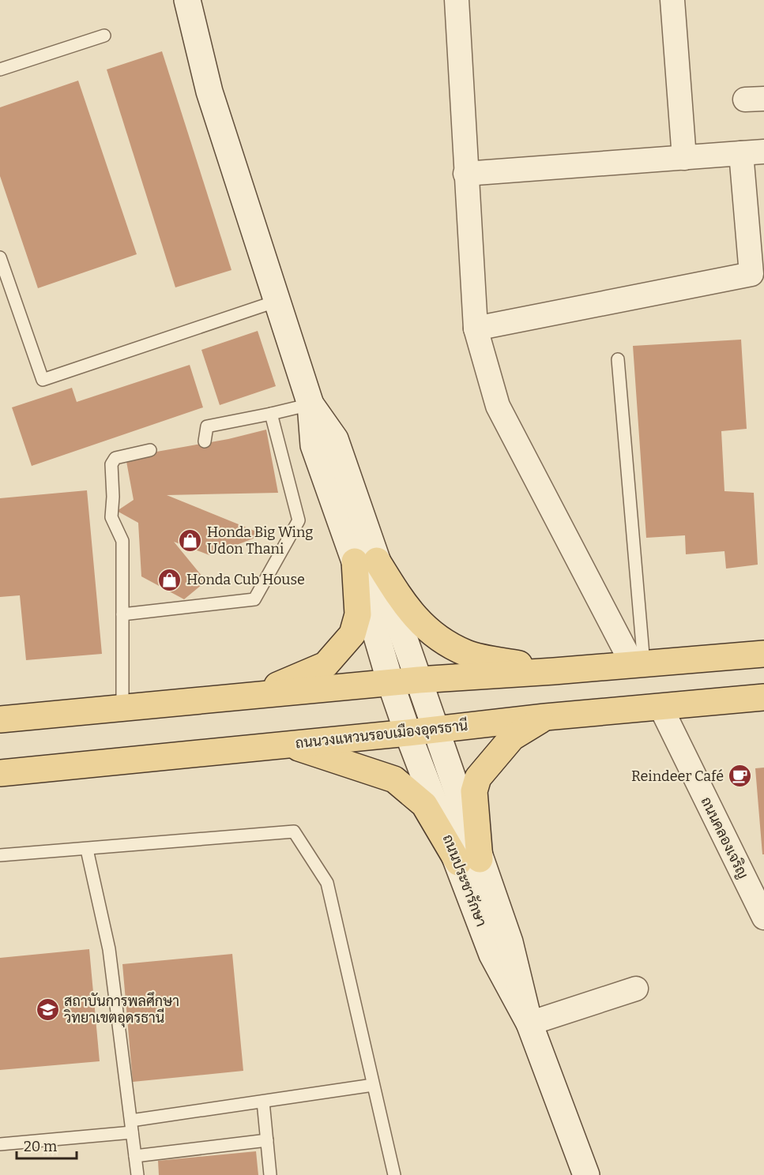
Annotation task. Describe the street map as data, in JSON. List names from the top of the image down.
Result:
{
  "streets": {
    "main road": ["ถนนวงแหวนรอบเมืองอุดรธานี", "ถนนประชารักษา"],
    "street": ["ถนนคลองเจริญ"]
  },
  "crossings": [
    ["ถนนวงแหวนรอบเมืองอุดรธานี", "ถนนคลองเจริญ"],
    ["ถนนวงแหวนรอบเมืองอุดรธานี", "ถนนประชารักษา"]
  ],
  "places": {
    "shop": ["Honda Big Wing Udon Thani", "Honda Cub House"],
    "cafe": ["Reindeer Café"],
    "school or university": ["สถาบันการพลศึกษา วิทยาเขตอุดรธานี"]
  },
  "scale_bar": "20 m"
}
